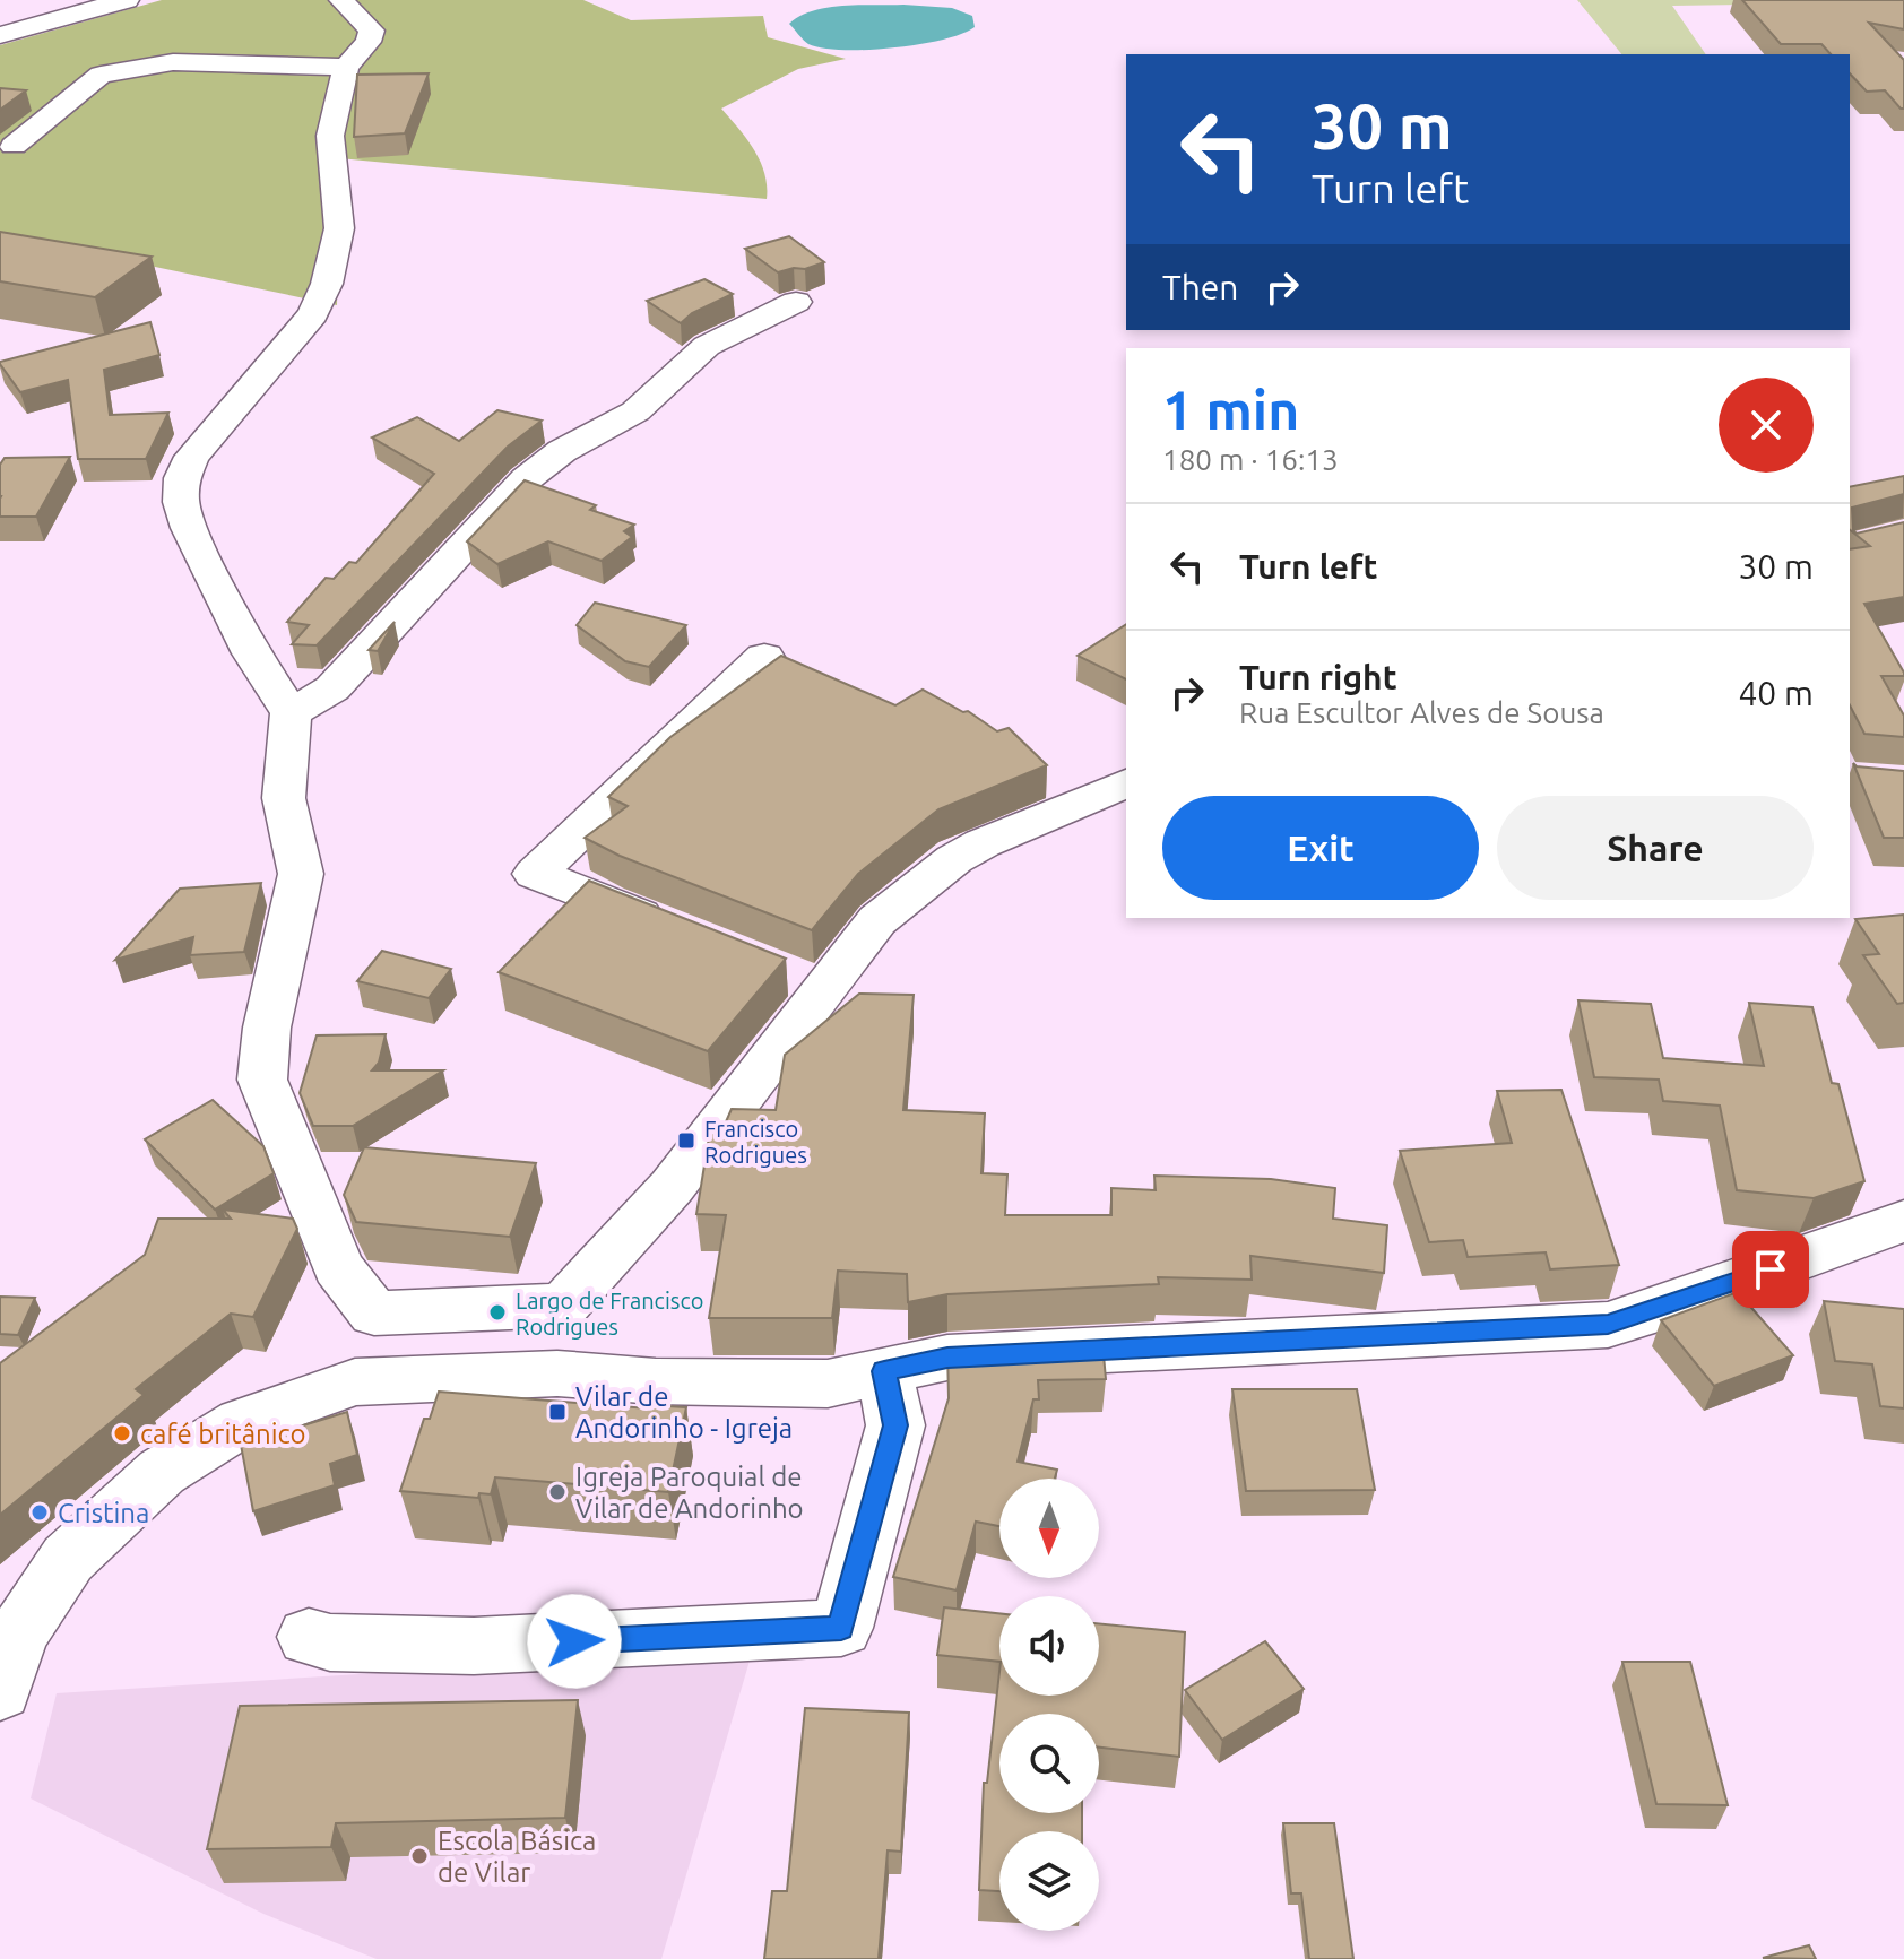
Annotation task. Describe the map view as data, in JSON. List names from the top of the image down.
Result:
{
  "places": {
    "transit": ["Francisco Rodrigues", "Vilar de Andorinho - Igreja"],
    "other": [
      "Largo de Francisco Rodrigues",
      "café britânico",
      "Igreja Paroquial de Vilar de Andorinho",
      "Cristina",
      "Escola Básica de Vilar"
    ]
  },
  "north": "bottom",
  "page": {
    "turn": ["30 m", "Turn left"],
    "then": "Then",
    "heading": ["1 min", "180 m · 16:13"],
    "list": [
      {
        "name": "Turn left",
        "value": "30 m"
      },
      {
        "name": "Turn right",
        "note": "Rua Escultor Alves de Sousa",
        "value": "40 m"
      }
    ],
    "buttons": ["Exit", "Share"]
  }
}
